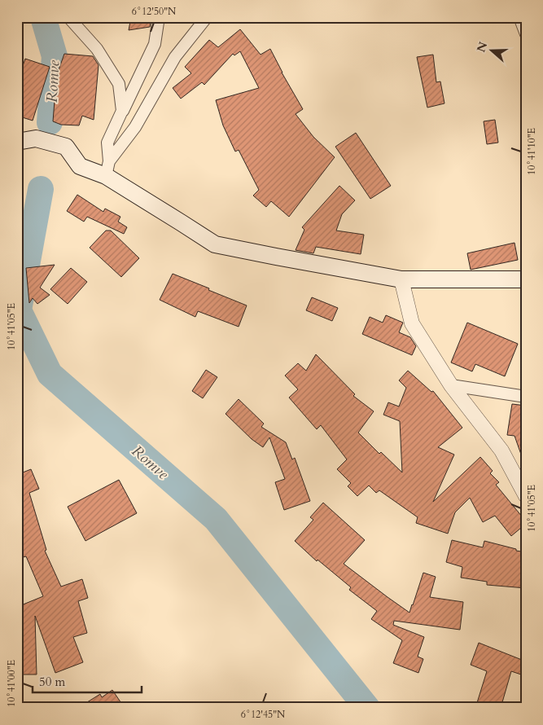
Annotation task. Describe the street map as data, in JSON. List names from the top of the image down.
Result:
{
  "water": ["Romve"],
  "scale_bar": "50 m",
  "north": "left",
  "coordinates": [
    "6°12'50\"N",
    "10°41'10\"E",
    "10°41'05\"E",
    "10°41'00\"E",
    "6°12'45\"N"
  ]
}
